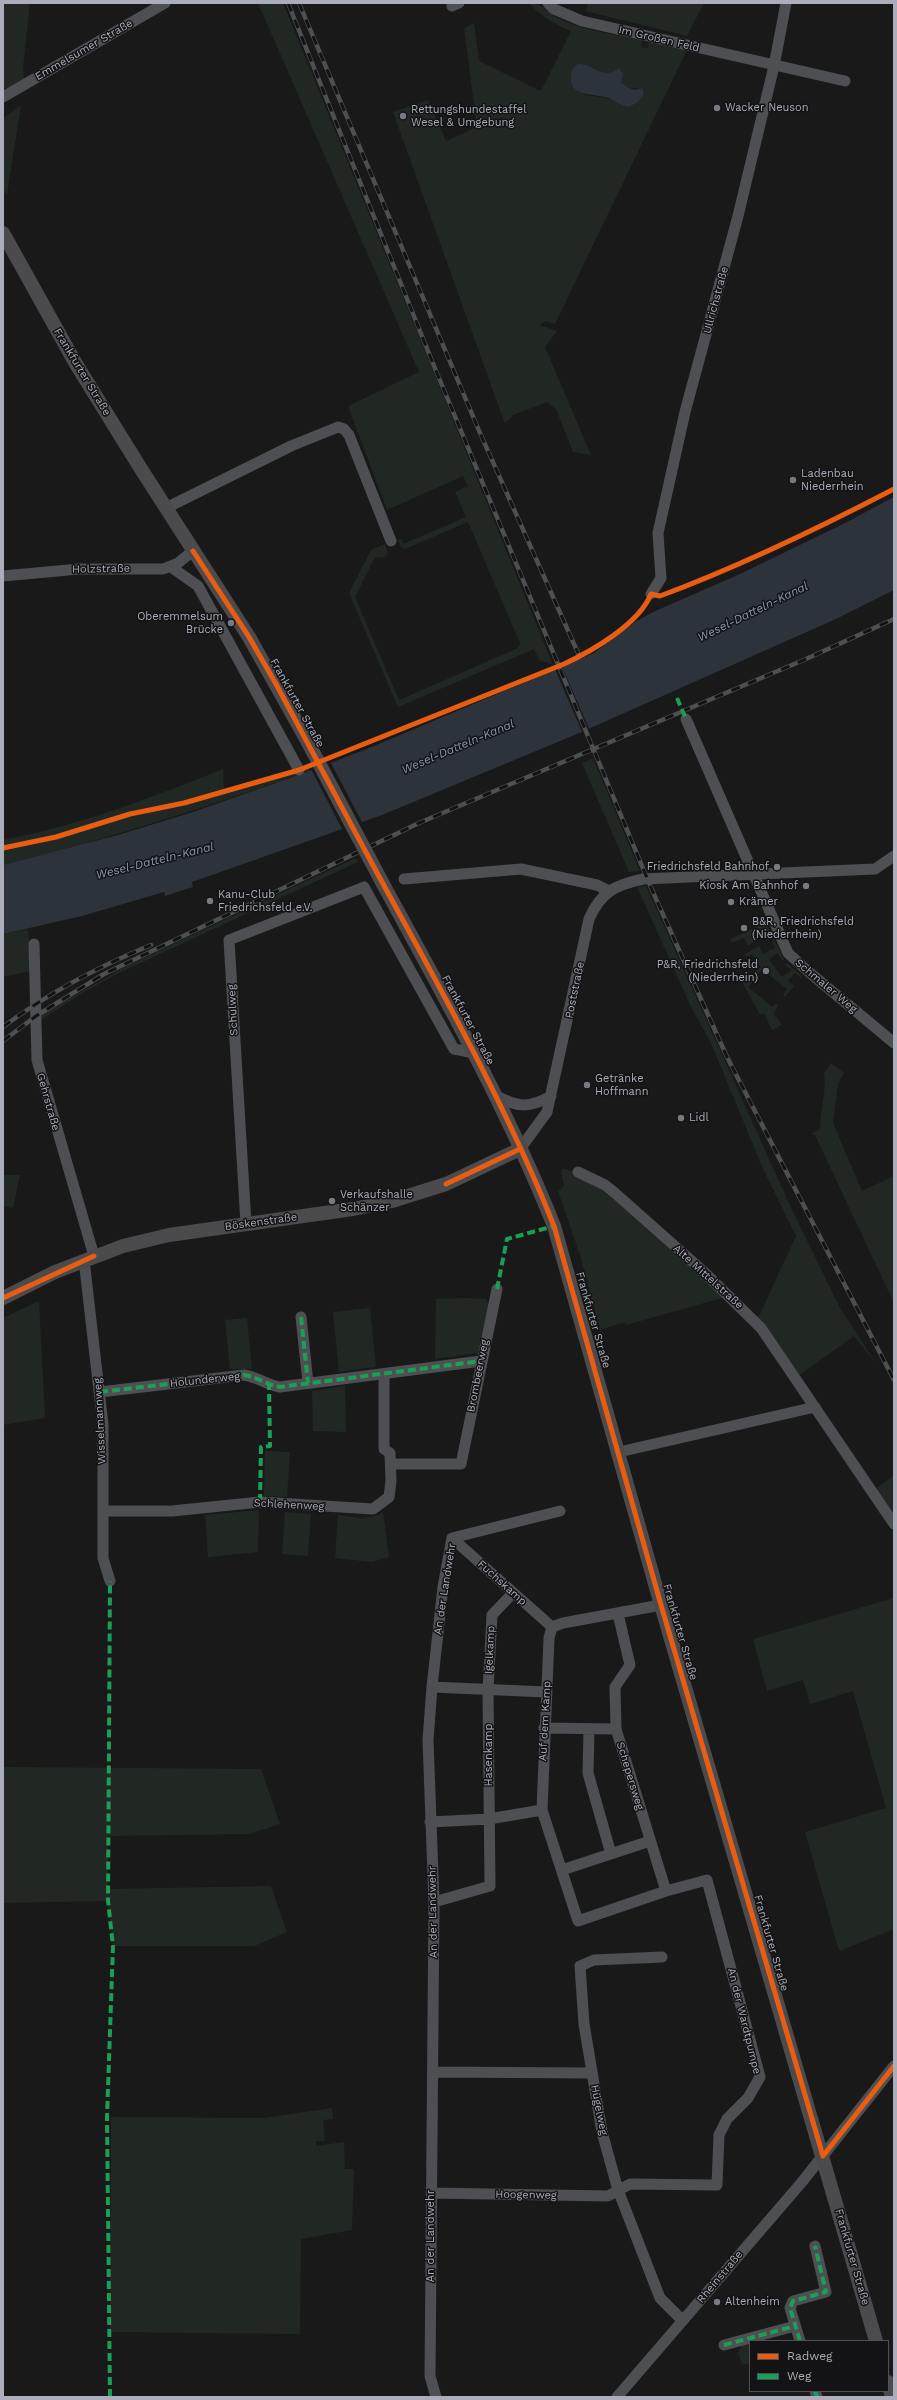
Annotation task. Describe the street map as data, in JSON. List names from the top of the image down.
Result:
{
  "streets": {
    "main road": ["Frankfurter Straße", "Böskenstraße"],
    "street": [
      "Im Großen Feld",
      "Emmelsumer Straße",
      "Ullrichstraße",
      "Holzstraße",
      "Schmaler Weg",
      "Poststraße",
      "Schulweg",
      "Gehrstraße",
      "Alte Mittelstraße",
      "Brombeerweg",
      "Holunderweg",
      "Wisselmannweg",
      "Schlehenweg",
      "Fuchskamp",
      "An der Landwehr",
      "Igelkamp",
      "Auf dem Kamp",
      "Hasenkamp",
      "Schepersweg",
      "An der Wardtpumpe",
      "Hügelweg",
      "Hoogenweg",
      "Rheinstraße"
    ]
  },
  "crossings": [
    ["Im Großen Feld", "Ullrichstraße"],
    ["Frankfurter Straße", "Holzstraße"],
    ["Frankfurter Straße", "Poststraße"],
    ["Frankfurter Straße", "Schulweg"],
    ["Frankfurter Straße", "Böskenstraße"],
    ["Frankfurter Straße", "Rheinstraße"],
    ["Schmaler Weg", "Poststraße"],
    ["Poststraße", "Böskenstraße"],
    ["Schulweg", "Böskenstraße"],
    ["Gehrstraße", "Böskenstraße"],
    ["Gehrstraße", "Wisselmannweg"],
    ["Böskenstraße", "Wisselmannweg"],
    ["Brombeerweg", "Holunderweg"],
    ["Brombeerweg", "Schlehenweg"],
    ["Holunderweg", "Wisselmannweg"],
    ["Holunderweg", "Schlehenweg"],
    ["Wisselmannweg", "Schlehenweg"],
    ["Fuchskamp", "An der Landwehr"],
    ["Fuchskamp", "Igelkamp"],
    ["Fuchskamp", "Auf dem Kamp"],
    ["An der Landwehr", "Igelkamp"],
    ["An der Landwehr", "Hasenkamp"],
    ["An der Landwehr", "Hoogenweg"],
    ["Igelkamp", "Auf dem Kamp"],
    ["Igelkamp", "Hasenkamp"],
    ["Auf dem Kamp", "Schepersweg"],
    ["Auf dem Kamp", "An der Wardtpumpe"],
    ["Schepersweg", "An der Wardtpumpe"],
    ["An der Wardtpumpe", "Hügelweg"],
    ["An der Wardtpumpe", "Hoogenweg"],
    ["Hügelweg", "Hoogenweg"],
    ["Hügelweg", "Rheinstraße"]
  ],
  "water": ["Wesel-Datteln-Kanal"],
  "places": [
    "Wacker Neuson",
    "Rettungshundestaffel Wesel & Umgebung",
    "Ladenbau Niederrhein",
    "Oberemmelsum Brücke",
    "Friedrichsfeld Bahnhof",
    "Kiosk Am Bahnhof",
    "Kanu-Club Friedrichsfeld e.V.",
    "Krämer",
    "B&R, Friedrichsfeld (Niederrhein)",
    "P&R, Friedrichsfeld (Niederrhein)",
    "Getränke Hoffmann",
    "Lidl",
    "Verkaufshalle Schänzer",
    "Altenheim"
  ],
  "legend": ["Radweg", "Weg"]
}
